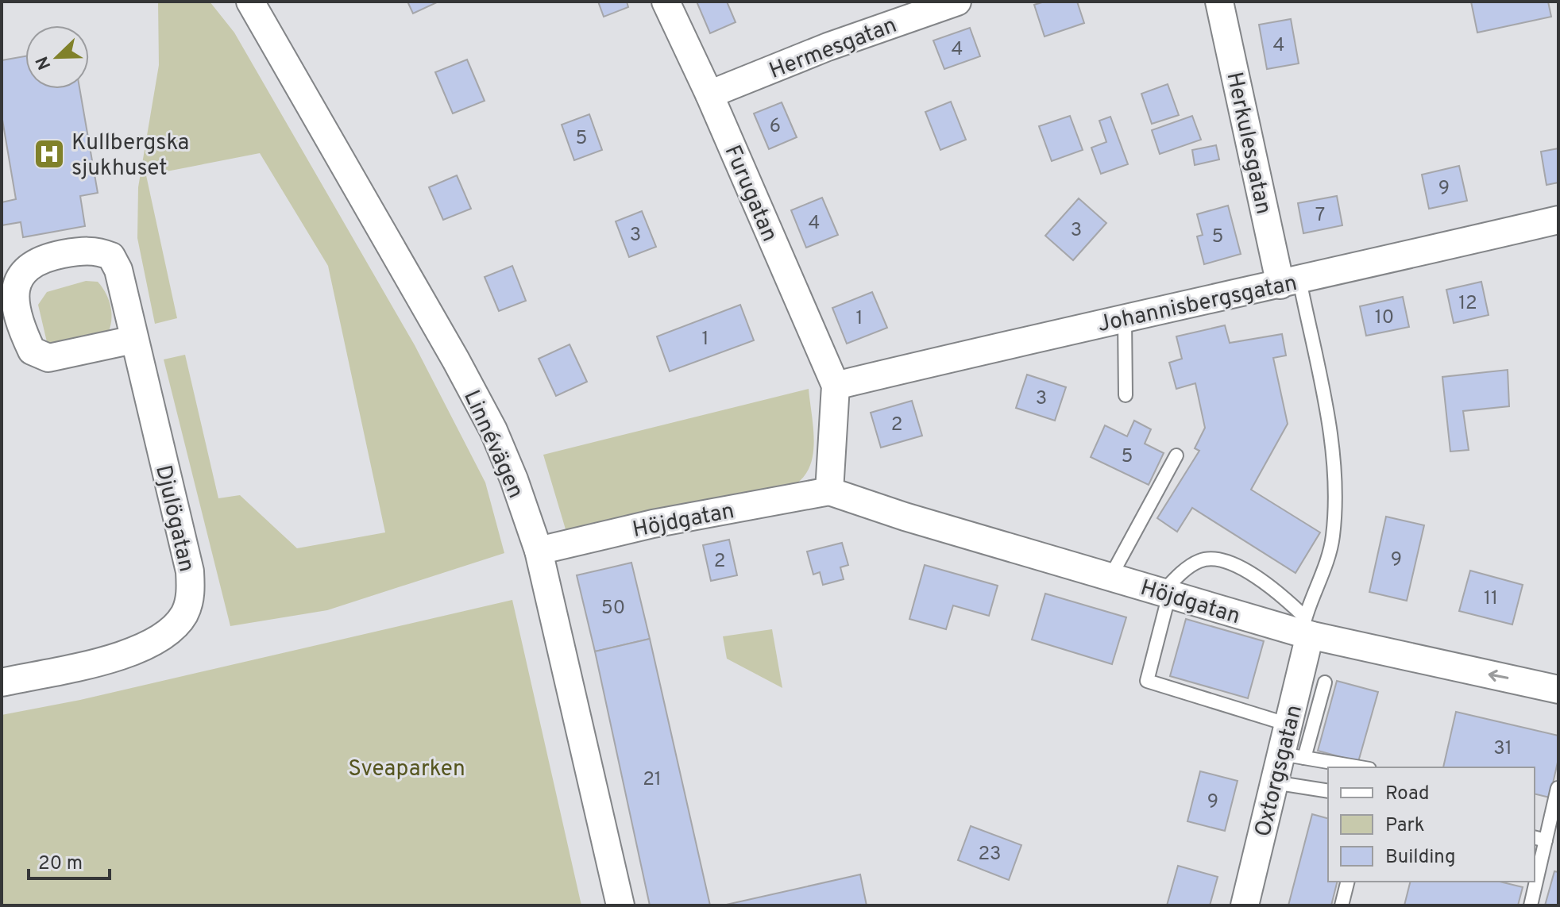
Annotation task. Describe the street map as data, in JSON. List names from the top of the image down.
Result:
{
  "streets": {
    "street": [
      "Hermesgatan",
      "Herkulesgatan",
      "Furugatan",
      "Johannisbergsgatan",
      "Linnévägen",
      "Djulögatan",
      "Höjdgatan",
      "Oxtorgsgatan"
    ]
  },
  "crossings": [
    ["Hermesgatan", "Furugatan"],
    ["Herkulesgatan", "Johannisbergsgatan"],
    ["Furugatan", "Johannisbergsgatan"],
    ["Linnévägen", "Höjdgatan"],
    ["Höjdgatan", "Oxtorgsgatan"]
  ],
  "parks": ["Sveaparken"],
  "places": {
    "hospital": ["Kullbergska sjukhuset"]
  },
  "house_numbers": [
    "4",
    "4",
    "6",
    "5",
    "9",
    "7",
    "4",
    "3",
    "3",
    "5",
    "12",
    "10",
    "1",
    "1",
    "3",
    "2",
    "5",
    "9",
    "2",
    "11",
    "50",
    "31",
    "21",
    "9",
    "23"
  ],
  "legend": ["Road", "Park", "Building"],
  "scale_bar": "20 m",
  "north": "bottom left"
}
